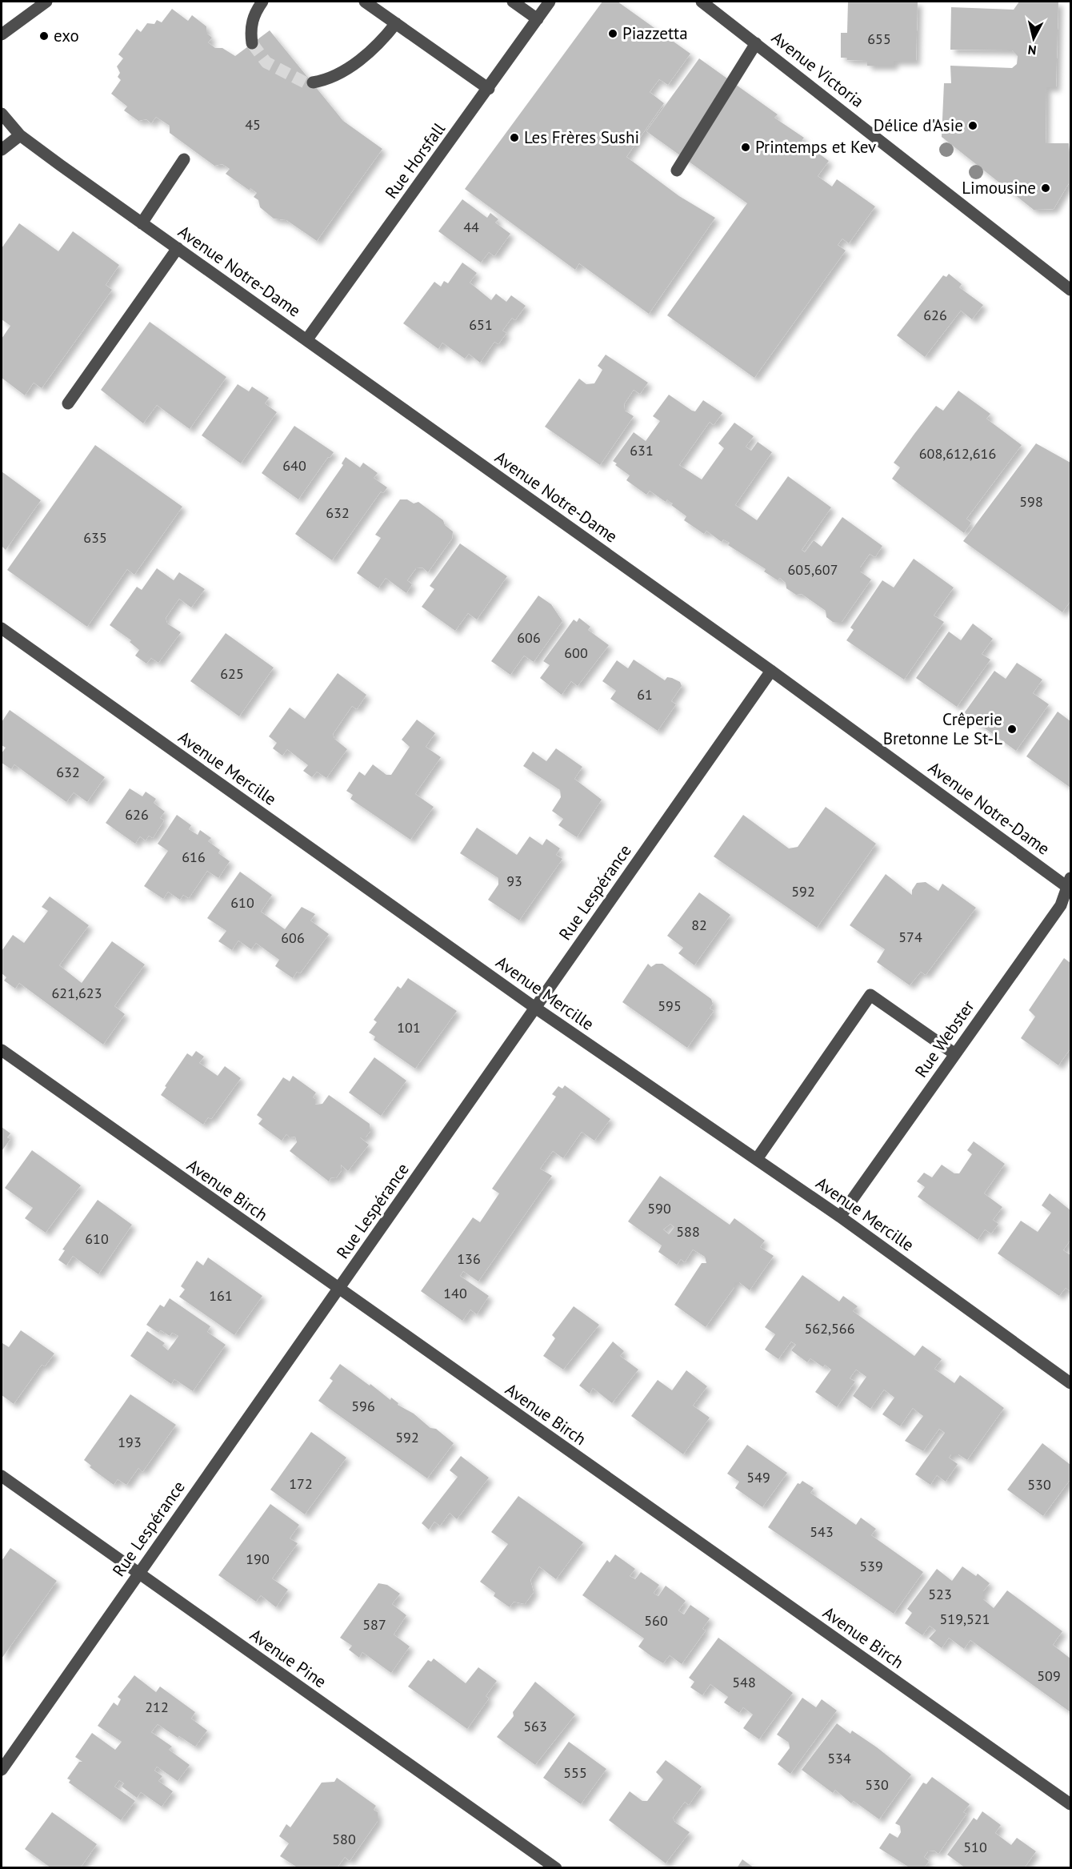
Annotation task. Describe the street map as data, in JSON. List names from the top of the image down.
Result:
{
  "streets": {
    "street": [
      "Avenue Victoria",
      "Rue Horsfall",
      "Avenue Notre-Dame",
      "Avenue Mercille",
      "Rue Lespérance",
      "Rue Webster",
      "Avenue Birch",
      "Avenue Pine"
    ]
  },
  "crossings": [
    ["Rue Horsfall", "Avenue Notre-Dame"],
    ["Avenue Notre-Dame", "Rue Lespérance"],
    ["Avenue Notre-Dame", "Rue Webster"],
    ["Avenue Mercille", "Rue Lespérance"],
    ["Avenue Mercille", "Rue Webster"],
    ["Rue Lespérance", "Avenue Birch"],
    ["Rue Lespérance", "Avenue Pine"]
  ],
  "places": [
    "Piazzetta",
    "exo",
    "Délice d'Asie",
    "Les Frères Sushi",
    "Printemps et Kev",
    "Limousine",
    "Crêperie Bretonne Le St-L"
  ],
  "house_numbers": [
    "655",
    "45",
    "44",
    "626",
    "651",
    "631",
    "608,612,616",
    "640",
    "598",
    "632",
    "635",
    "605,607",
    "606",
    "600",
    "625",
    "61",
    "632",
    "626",
    "616",
    "93",
    "592",
    "610",
    "82",
    "574",
    "606",
    "621,623",
    "595",
    "101",
    "590",
    "588",
    "610",
    "136",
    "140",
    "161",
    "562,566",
    "596",
    "592",
    "193",
    "549",
    "172",
    "530",
    "543",
    "190",
    "539",
    "523",
    "519,521",
    "560",
    "587",
    "509",
    "548",
    "212",
    "563",
    "534",
    "555",
    "530",
    "580",
    "510"
  ],
  "north": "bottom"
}
